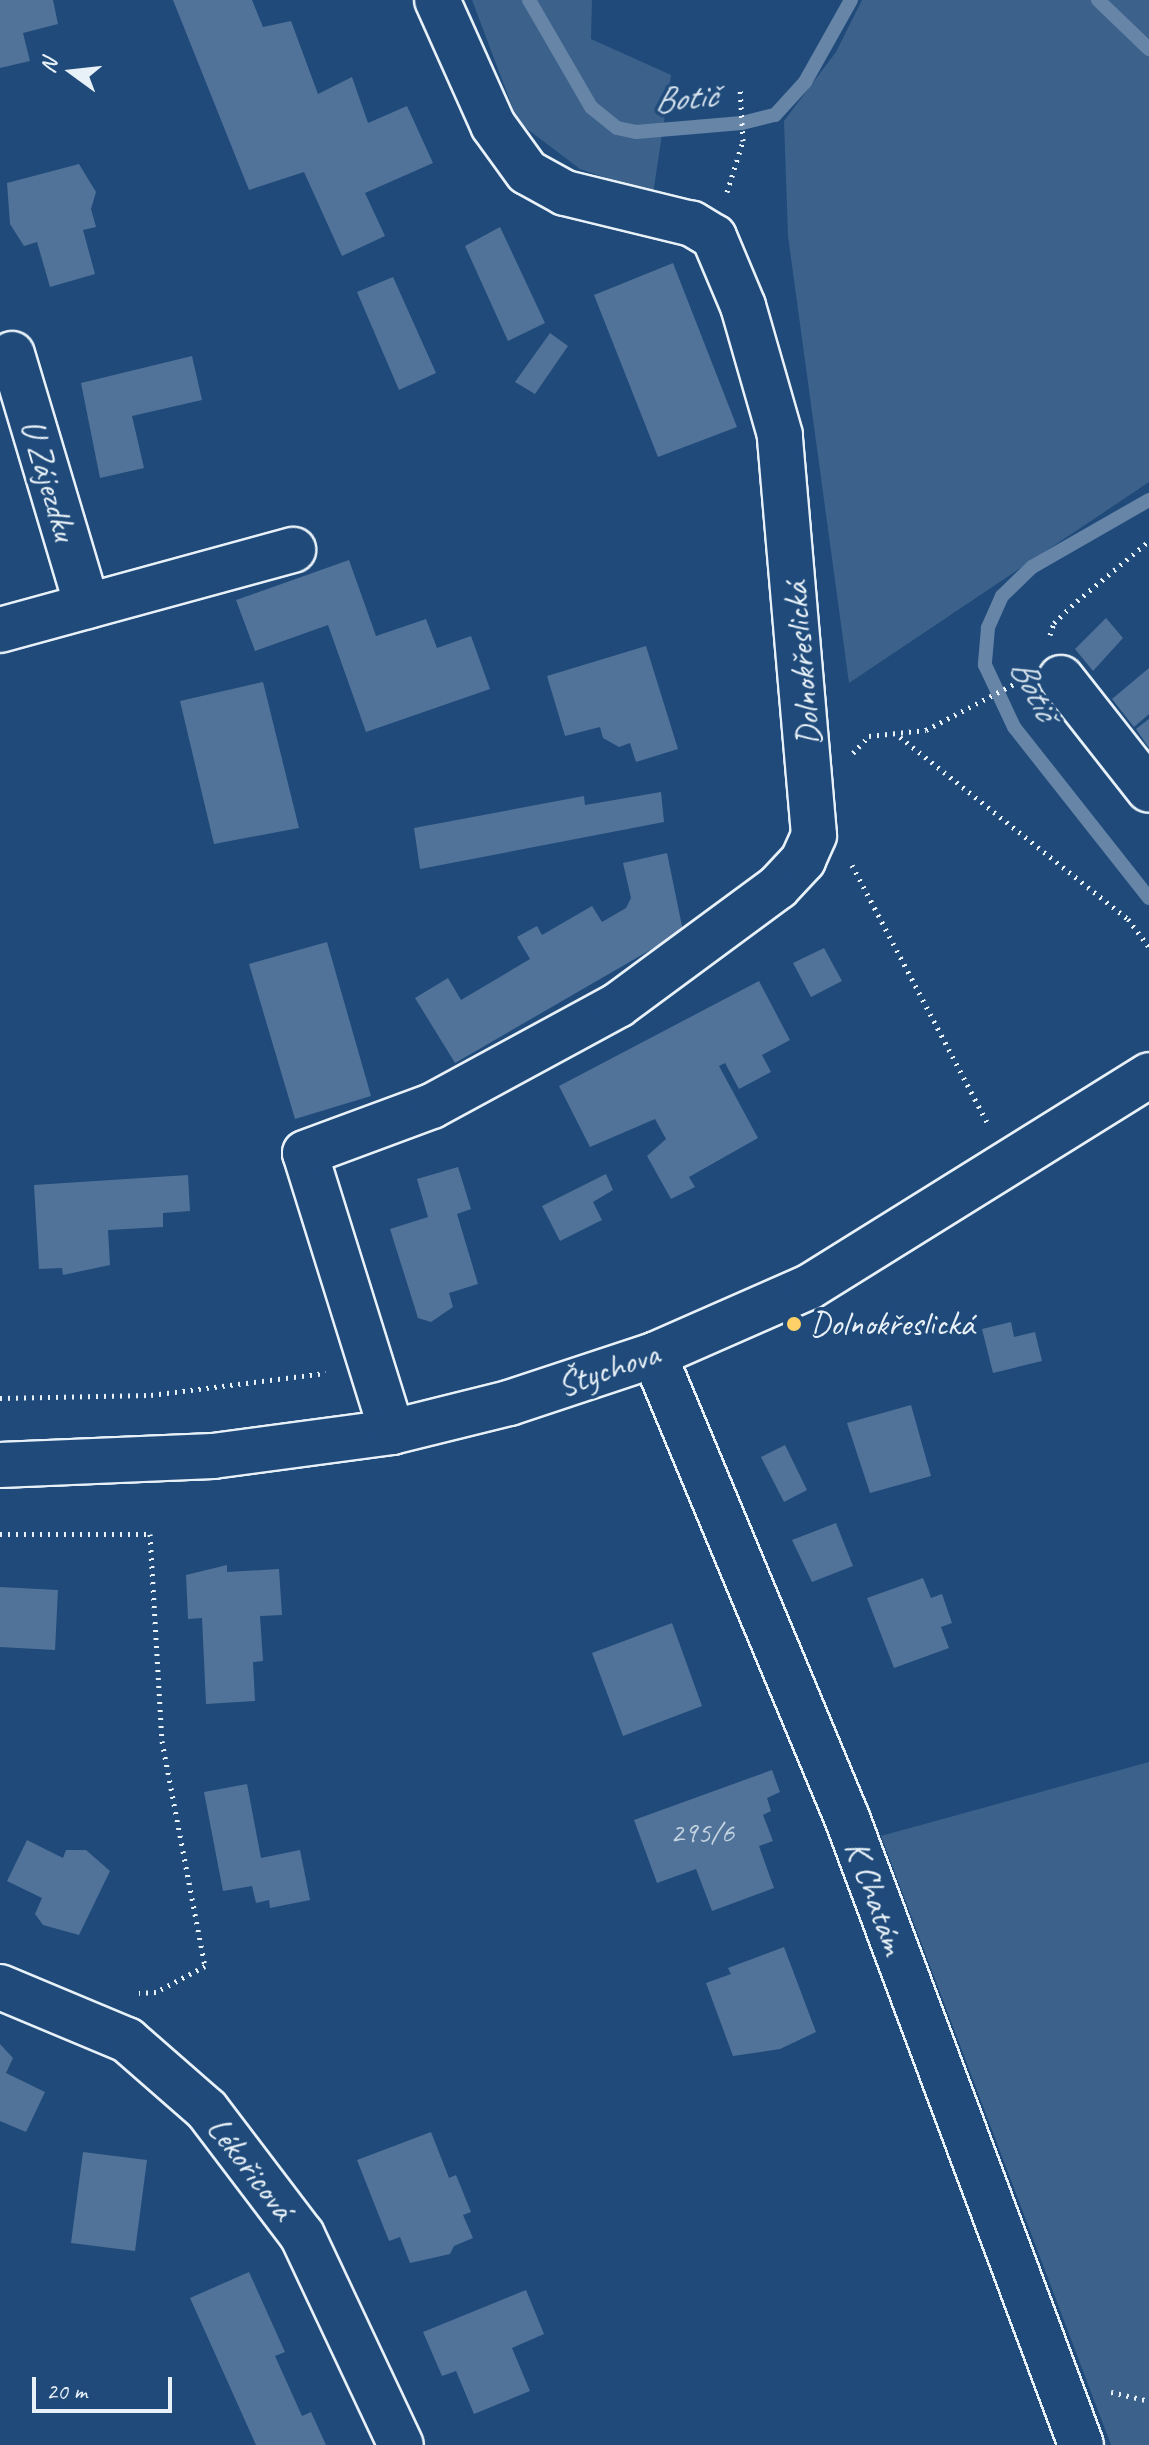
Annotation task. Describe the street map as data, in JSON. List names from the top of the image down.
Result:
{
  "streets": {
    "street": [
      "U Zájezdku",
      "Dolnokřeslická",
      "Štychova",
      "K Chatám",
      "Lékořicová"
    ]
  },
  "crossings": [
    ["Dolnokřeslická", "Štychova"],
    ["Štychova", "K Chatám"]
  ],
  "water": ["Botič"],
  "places": ["Dolnokřeslická"],
  "house_numbers": ["295/6"],
  "scale_bar": "20 m",
  "north": "left"
}
